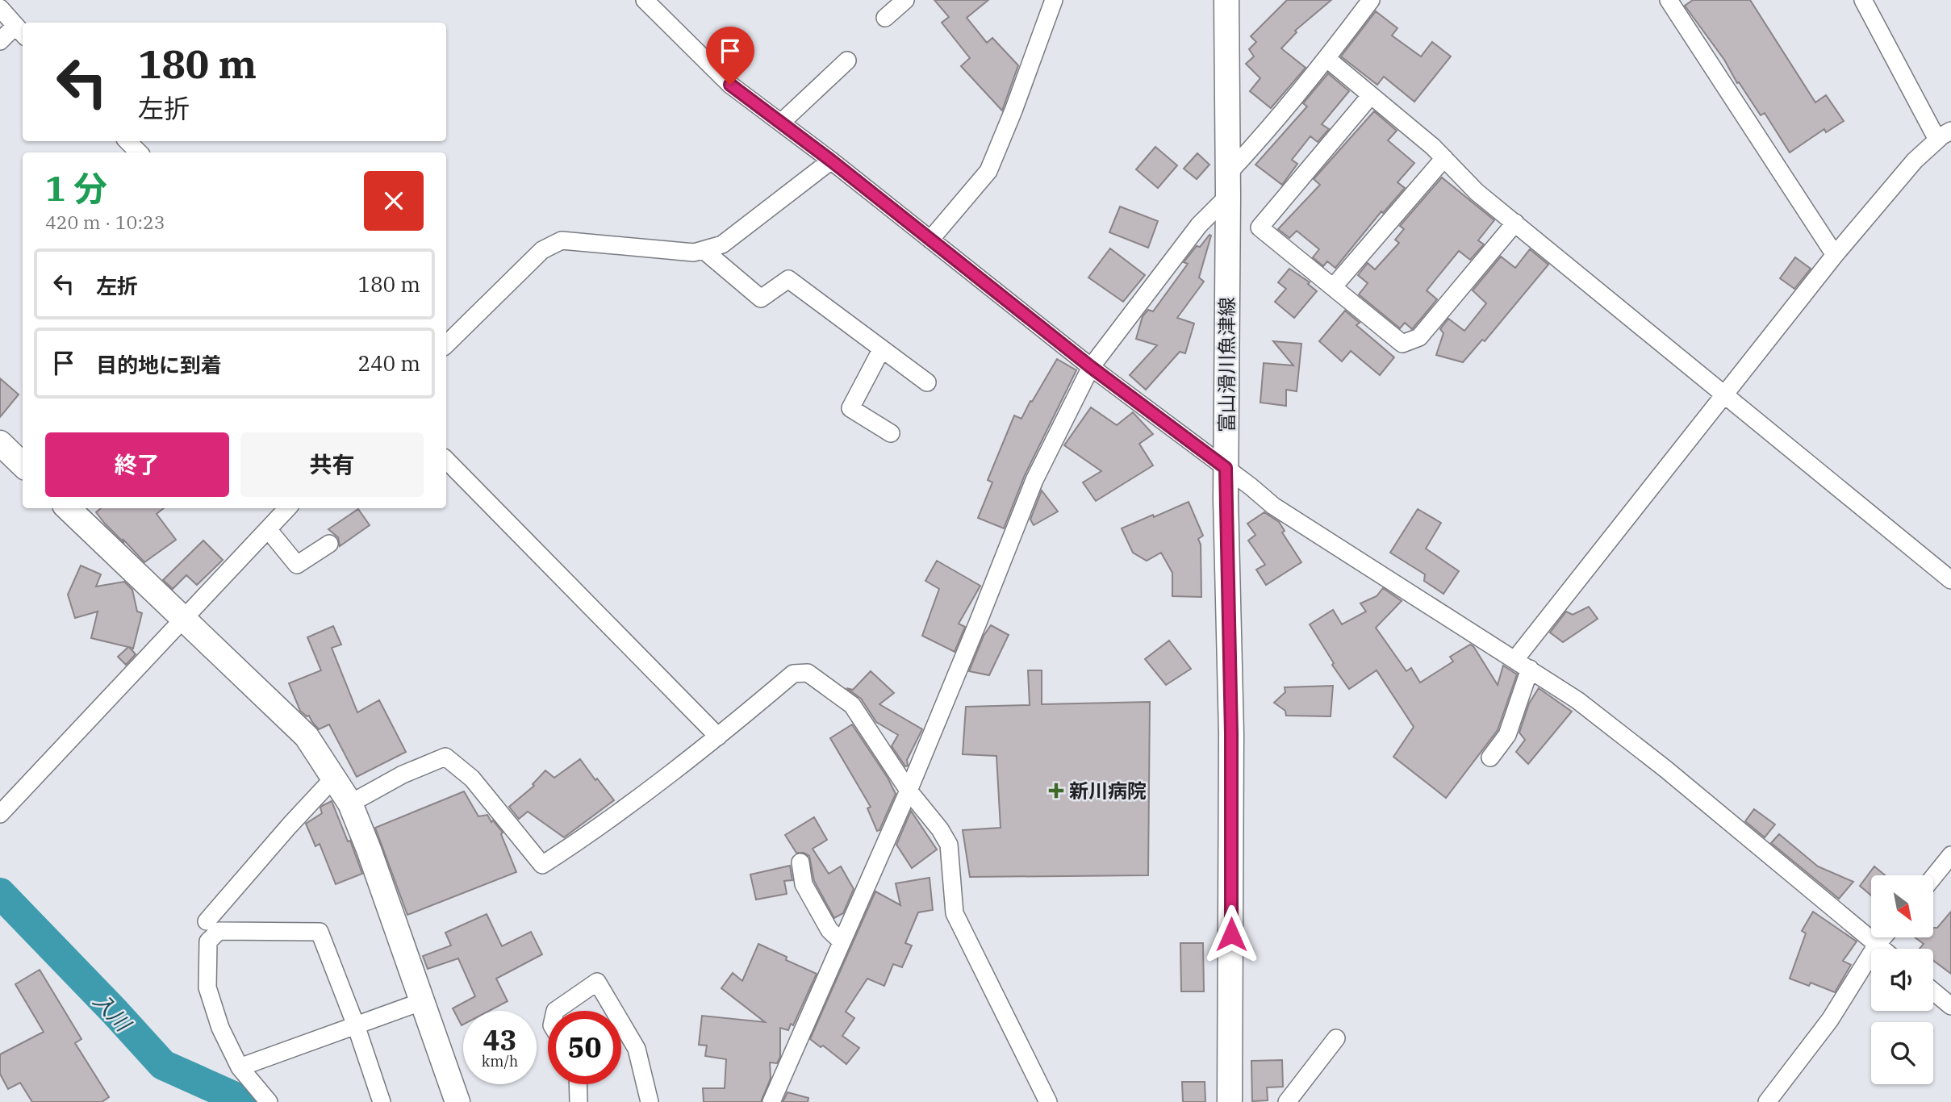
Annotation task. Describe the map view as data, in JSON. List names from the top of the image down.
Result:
{
  "streets": {
    "main road": ["富山滑川魚津線"]
  },
  "water": ["入川"],
  "places": {
    "health": ["新川病院"]
  },
  "north": "bottom right",
  "page": {
    "turn": ["180 m", "左折"],
    "heading": ["1 分", "420 m · 10:23"],
    "list": [
      {
        "name": "左折",
        "value": "180 m"
      },
      {
        "name": "目的地に到着",
        "value": "240 m"
      }
    ],
    "buttons": ["終了", "共有"],
    "speed": "43 km/h",
    "limit": "50"
  }
}
